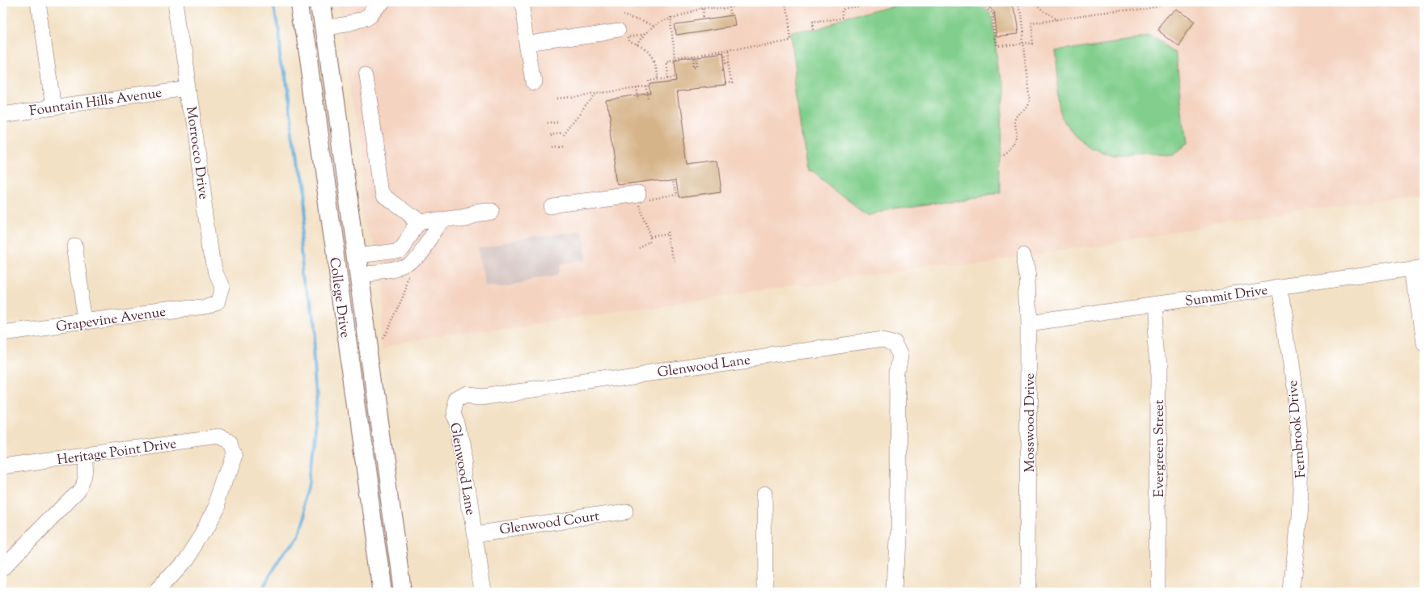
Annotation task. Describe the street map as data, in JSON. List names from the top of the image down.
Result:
{
  "streets": {
    "main road": ["College Drive"],
    "street": [
      "Fountain Hills Avenue",
      "Morrocco Drive",
      "Summit Drive",
      "Grapevine Avenue",
      "Glenwood Lane",
      "Mosswood Drive",
      "Fernbrook Drive",
      "Evergreen Street",
      "Heritage Point Drive",
      "Glenwood Court"
    ]
  },
  "crossings": [
    ["Fountain Hills Avenue", "Morrocco Drive"],
    ["Morrocco Drive", "Grapevine Avenue"],
    ["Summit Drive", "Mosswood Drive"],
    ["Summit Drive", "Fernbrook Drive"],
    ["Summit Drive", "Evergreen Street"],
    ["Glenwood Lane", "Glenwood Court"]
  ]
}
